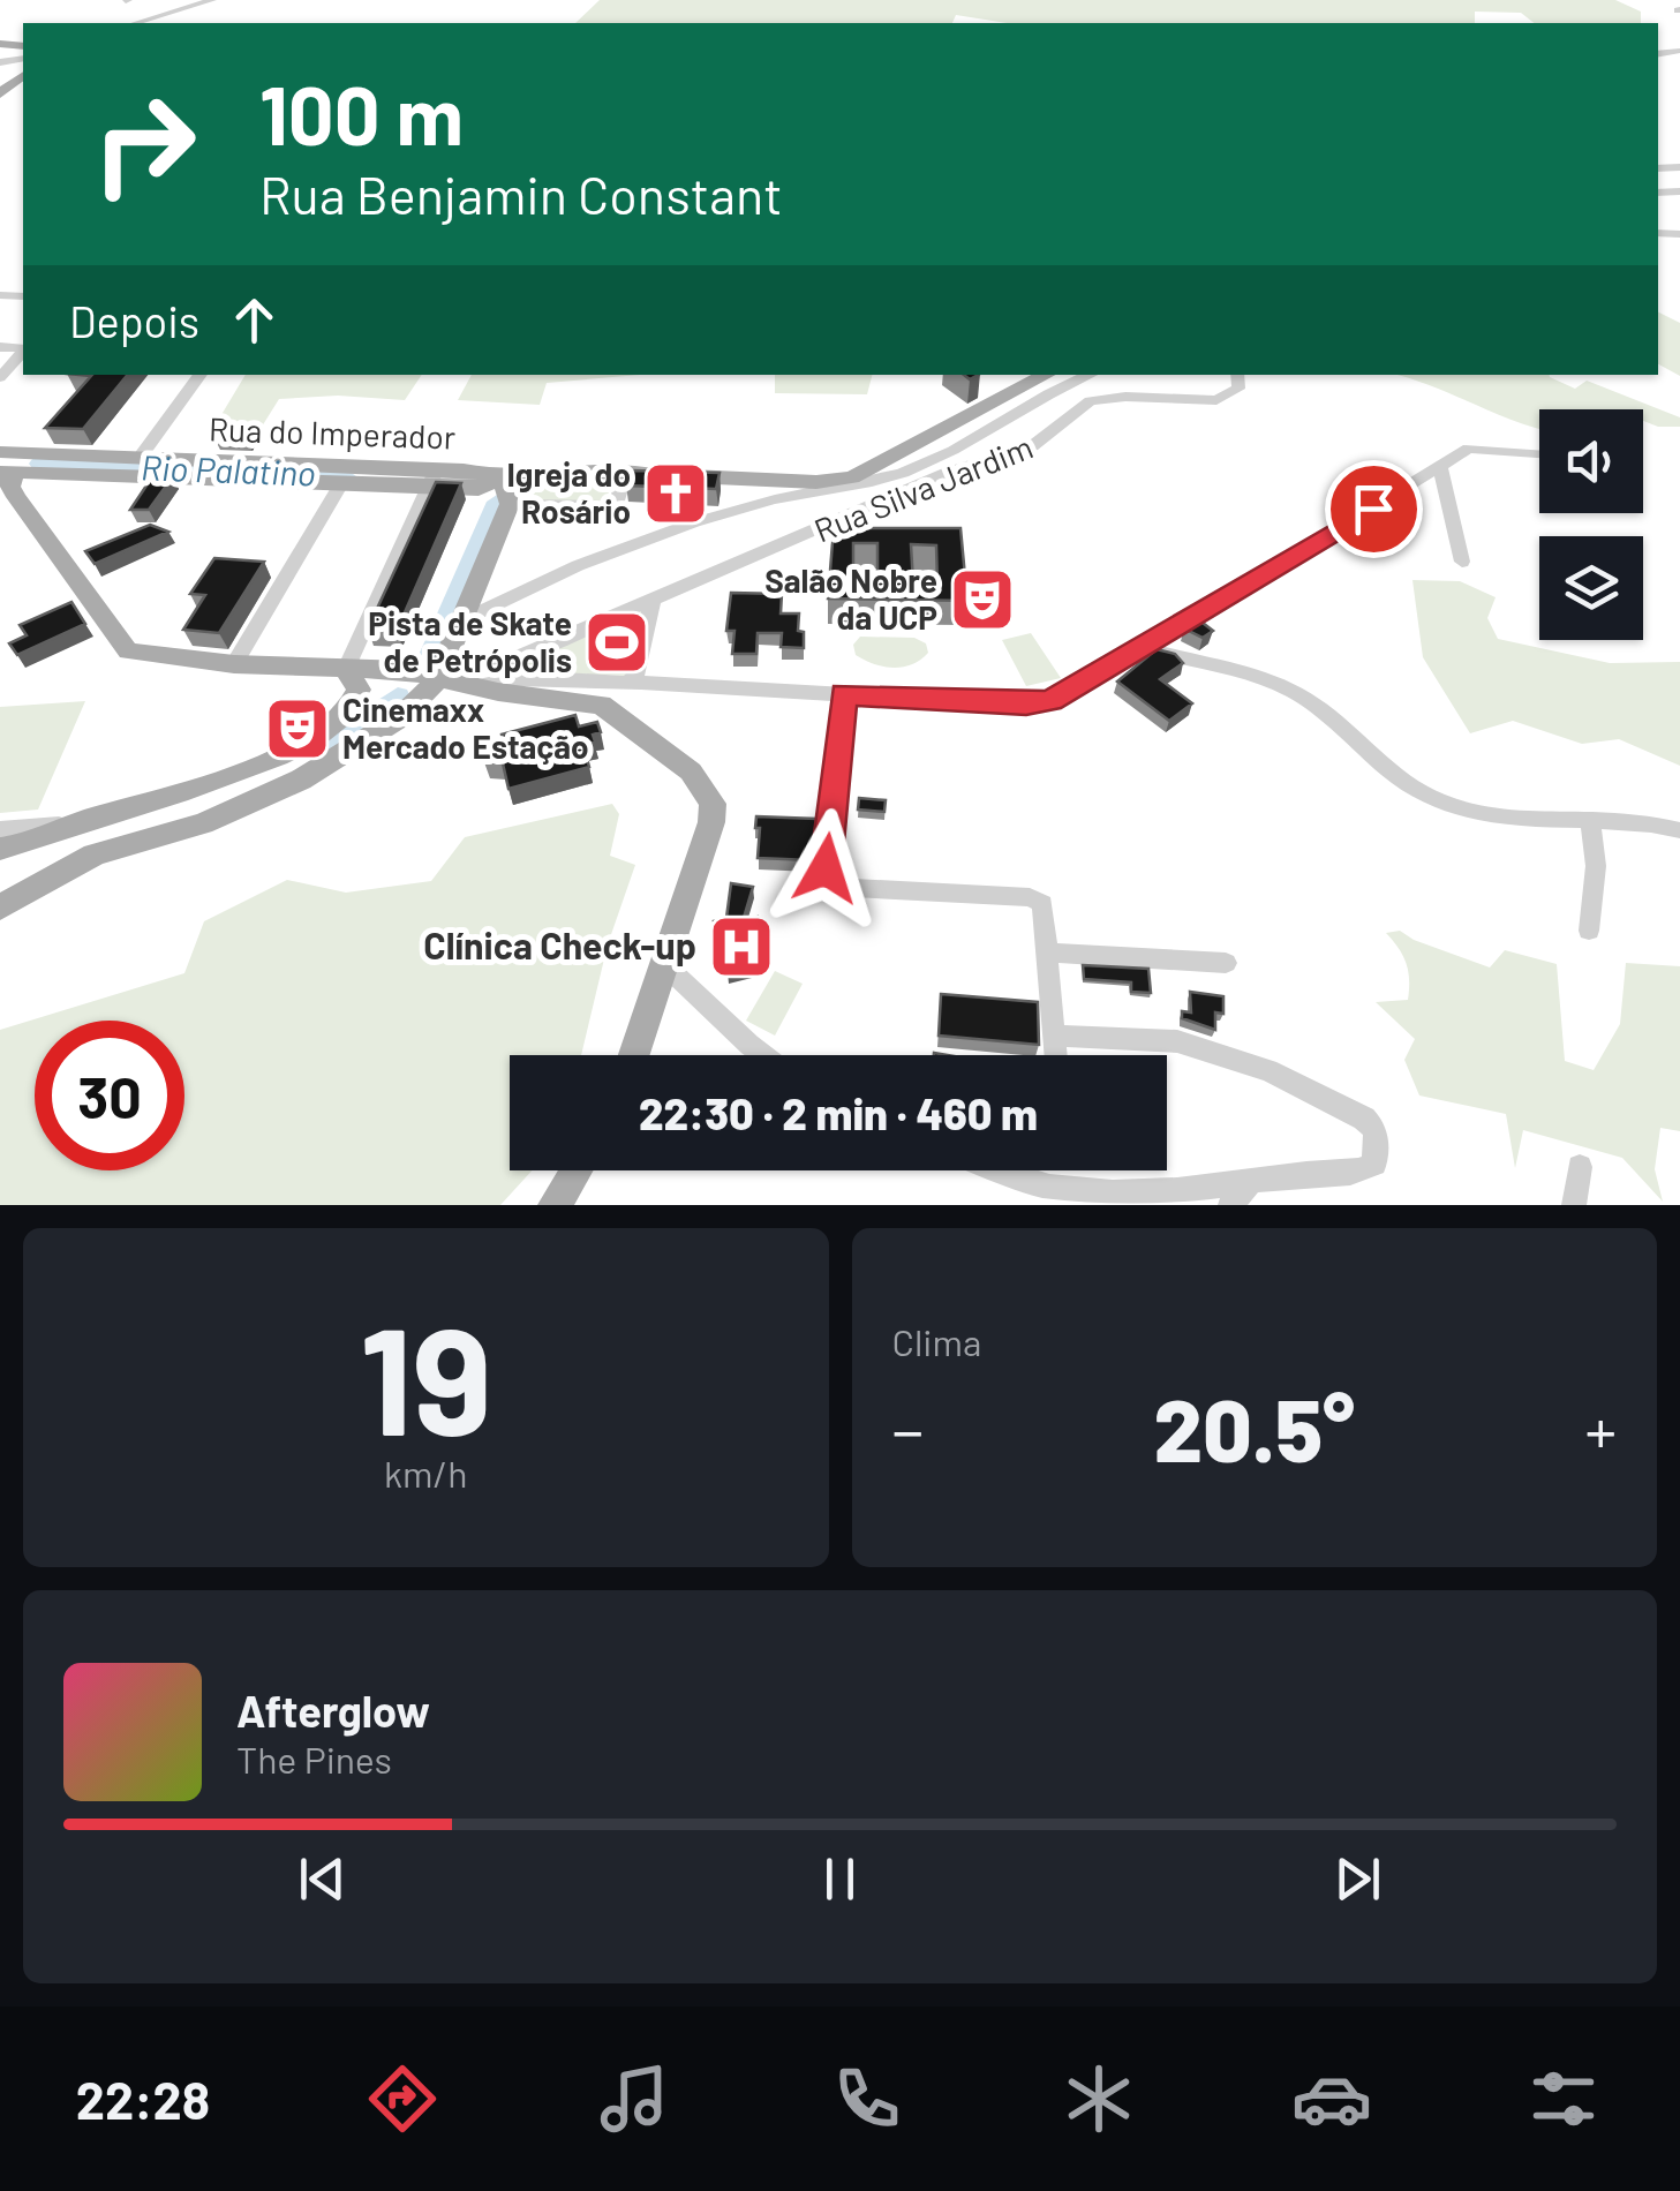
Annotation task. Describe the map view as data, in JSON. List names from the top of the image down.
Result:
{
  "streets": {
    "main road": ["Rua do Imperador"],
    "street": ["Rua Silva Jardim"]
  },
  "water": ["Rio Palatino"],
  "places": {
    "church": ["Igreja do Rosário"],
    "theatre": ["Salão Nobre da UCP", "Cinemaxx Mercado Estação"],
    "sports": ["Pista de Skate de Petrópolis"],
    "hospital": ["Clínica Check-up"]
  },
  "page": {
    "turn": ["100 m", "Rua Benjamin Constant"],
    "then": "Depois",
    "limit": "30",
    "trip": "22:30 · 2 min · 460 m",
    "tile": [
      ["19", "km/h"],
      "Clima"
    ],
    "heat": ["−", "20.5°", "+"],
    "song": ["Afterglow", "The Pines"],
    "tabs": "22:28"
  }
}
